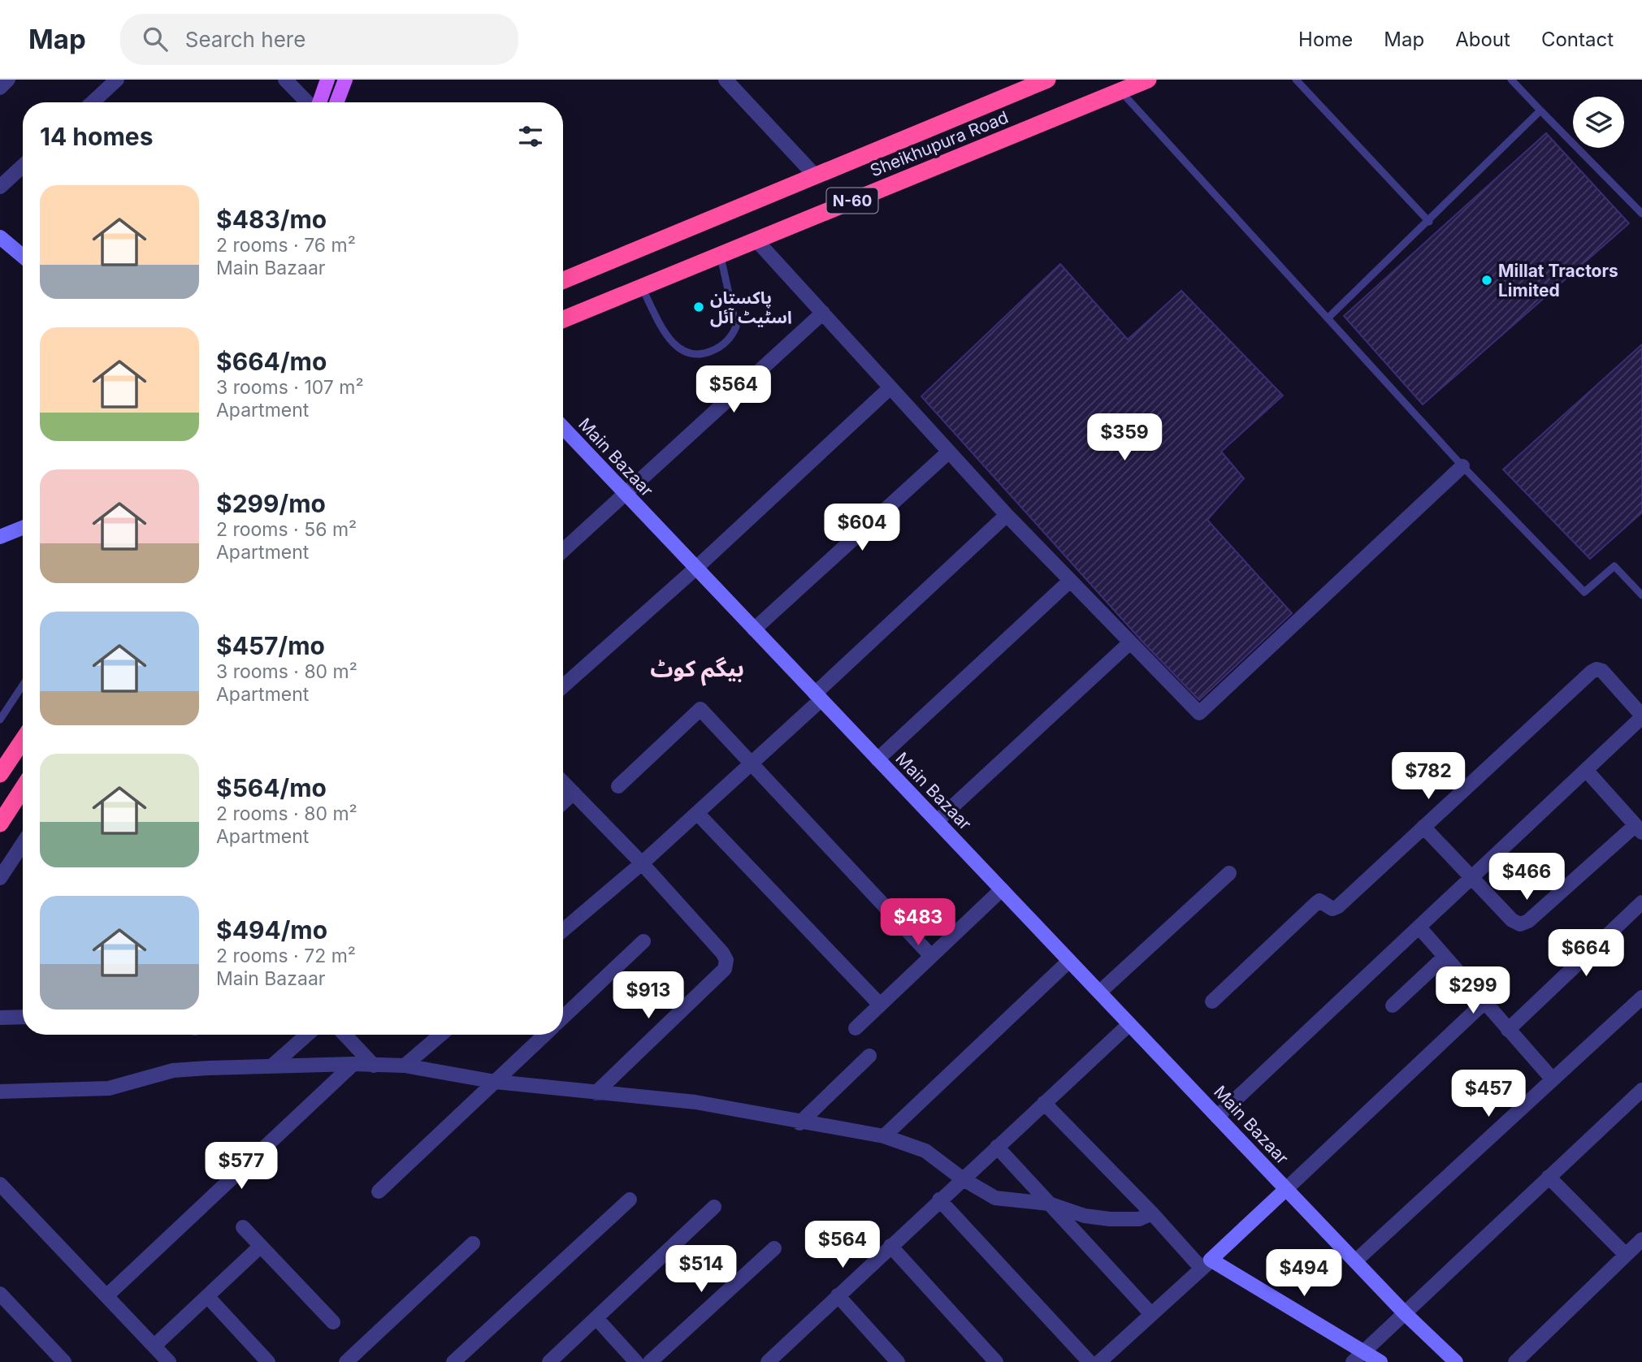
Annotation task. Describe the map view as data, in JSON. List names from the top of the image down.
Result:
{
  "streets": {
    "highway": ["Sheikhupura Road", "N-60"],
    "street": ["Main Bazaar"]
  },
  "districts": ["بیگم کوٹ"],
  "places": ["Millat Tractors Limited", "پاکستان اسٹیٹ آئل"],
  "page": {
    "header": "Map",
    "search": "Search here",
    "nav": [
      "Home",
      "Map",
      "About",
      "Contact"
    ],
    "heading": "14 homes",
    "list": [
      {
        "name": "$483/mo",
        "note": "2 rooms · 76 m² · Main Bazaar"
      },
      {
        "name": "$664/mo",
        "note": "3 rooms · 107 m² · Apartment"
      },
      {
        "name": "$299/mo",
        "note": "2 rooms · 56 m² · Apartment"
      },
      {
        "name": "$457/mo",
        "note": "3 rooms · 80 m² · Apartment"
      },
      {
        "name": "$564/mo",
        "note": "2 rooms · 80 m² · Apartment"
      },
      {
        "name": "$494/mo",
        "note": "2 rooms · 72 m² · Main Bazaar"
      }
    ],
    "price": [
      "$564",
      "$359",
      "$604",
      "$782",
      "$466",
      "$483",
      "$664",
      "$299",
      "$913",
      "$457",
      "$577",
      "$564",
      "$514",
      "$494"
    ]
  }
}
